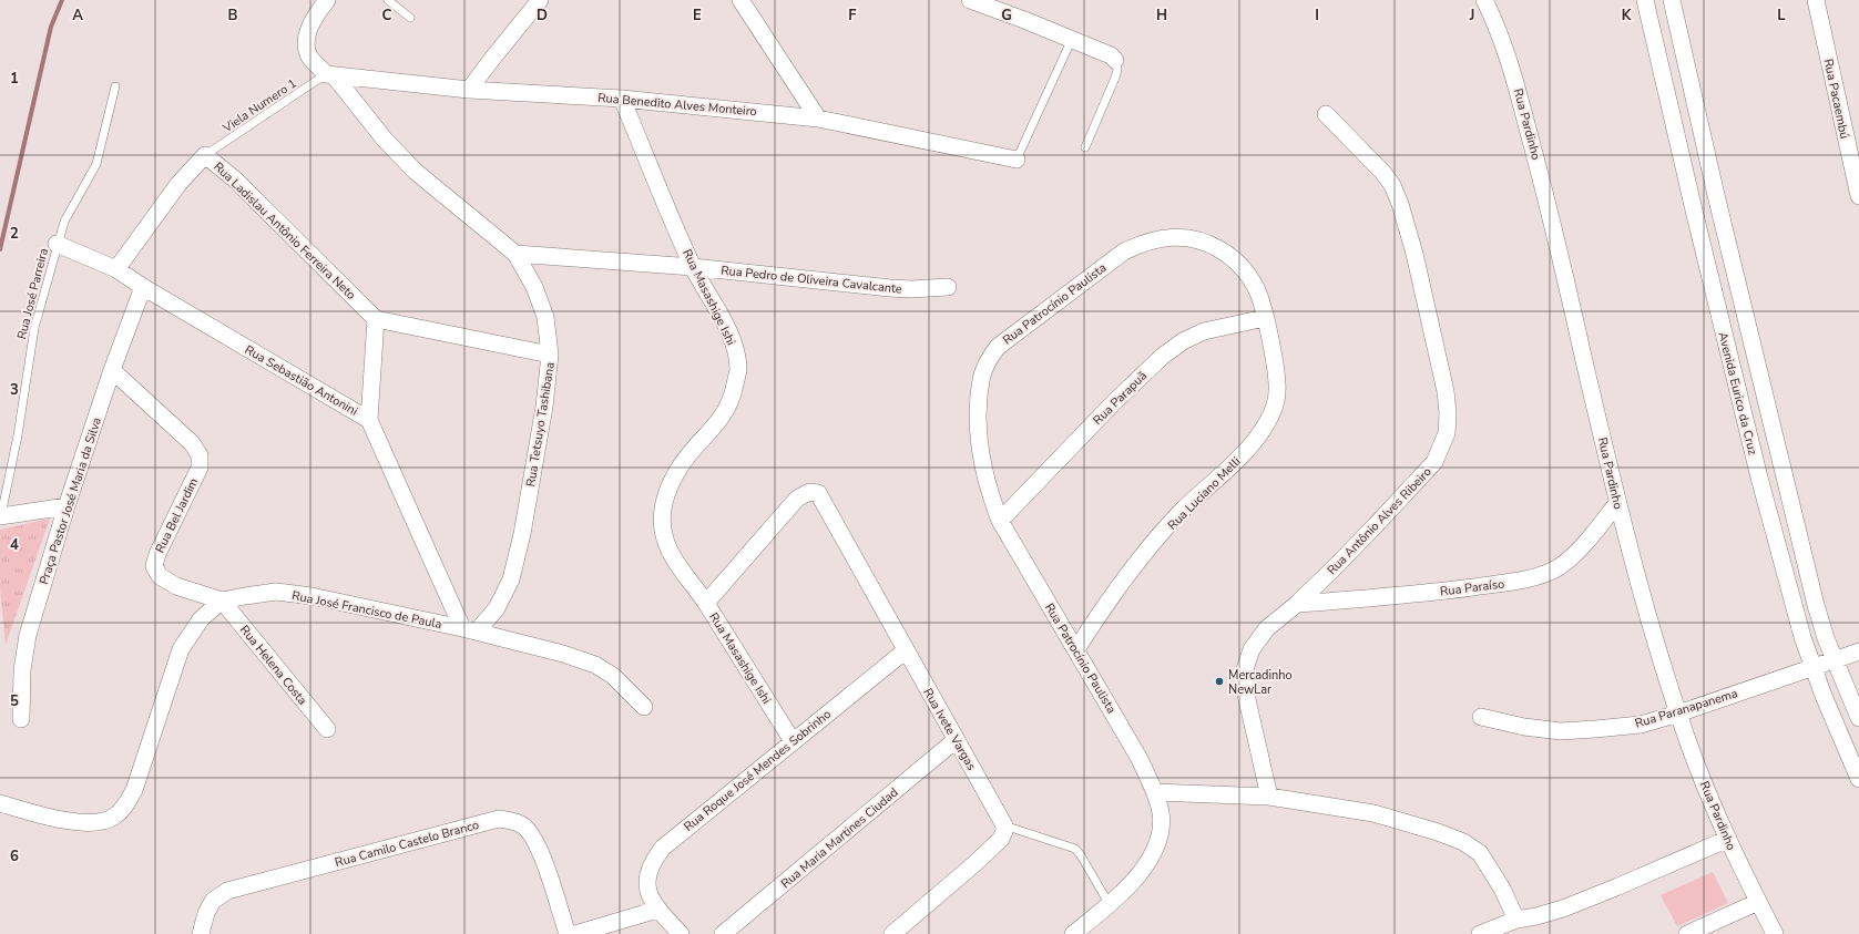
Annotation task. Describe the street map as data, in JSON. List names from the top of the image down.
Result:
{
  "streets": {
    "street": [
      "Rua Pacaembú",
      "Rua Benedito Alves Monteiro",
      "Rua Pardinho",
      "Rua Ladislau Antônio Ferreira Neto",
      "Rua Pedro de Oliveira Cavalcante",
      "Rua Masashige Ishi",
      "Rua Patrocínio Paulista",
      "Rua Sebastião Antonini",
      "Avenida Eurico da Cruz",
      "Rua Parapuã",
      "Rua Tetsuyo Tashibana",
      "Rua Luciano Melli",
      "Praça Pastor José Maria da Silva",
      "Rua Bel Jardim",
      "Rua Antônio Alves Ribeiro",
      "Rua Paraíso",
      "Rua José Francisco de Paula",
      "Rua Helena Costa",
      "Rua Paranapanema",
      "Rua Ivete Vargas",
      "Rua Roque José Mendes Sobrinho",
      "Rua Maria Martines Ciudad",
      "Rua Camilo Castelo Branco"
    ],
    "lane": ["Viela Numero 1", "Rua José Parreira"]
  },
  "crossings": [
    ["Rua Benedito Alves Monteiro", "Viela Numero 1"],
    ["Rua Benedito Alves Monteiro", "Rua Masashige Ishi"],
    ["Rua Benedito Alves Monteiro", "Rua Tetsuyo Tashibana"],
    ["Viela Numero 1", "Rua Ladislau Antônio Ferreira Neto"],
    ["Viela Numero 1", "Rua Tetsuyo Tashibana"],
    ["Rua Pardinho", "Rua Paraíso"],
    ["Rua Pardinho", "Rua Paranapanema"],
    ["Rua Ladislau Antônio Ferreira Neto", "Rua Sebastião Antonini"],
    ["Rua Pedro de Oliveira Cavalcante", "Rua Masashige Ishi"],
    ["Rua Pedro de Oliveira Cavalcante", "Rua Tetsuyo Tashibana"],
    ["Rua José Parreira", "Rua Sebastião Antonini"],
    ["Rua Masashige Ishi", "Rua Ivete Vargas"],
    ["Rua Masashige Ishi", "Rua Roque José Mendes Sobrinho"],
    ["Rua Patrocínio Paulista", "Rua Parapuã"],
    ["Rua Patrocínio Paulista", "Rua Luciano Melli"],
    ["Rua Sebastião Antonini", "Rua Tetsuyo Tashibana"],
    ["Rua Sebastião Antonini", "Praça Pastor José Maria da Silva"],
    ["Rua Sebastião Antonini", "Rua José Francisco de Paula"],
    ["Avenida Eurico da Cruz", "Rua Paranapanema"],
    ["Rua Parapuã", "Rua Luciano Melli"],
    ["Rua Tetsuyo Tashibana", "Rua José Francisco de Paula"],
    ["Praça Pastor José Maria da Silva", "Rua Bel Jardim"],
    ["Rua Bel Jardim", "Rua José Francisco de Paula"],
    ["Rua Bel Jardim", "Rua Helena Costa"],
    ["Rua Antônio Alves Ribeiro", "Rua Paraíso"],
    ["Rua José Francisco de Paula", "Rua Helena Costa"],
    ["Rua Ivete Vargas", "Rua Roque José Mendes Sobrinho"],
    ["Rua Ivete Vargas", "Rua Maria Martines Ciudad"]
  ],
  "places": ["Mercadinho NewLar"],
  "grid": {
    "columns": [
      "A",
      "B",
      "C",
      "D",
      "E",
      "F",
      "G",
      "H",
      "I",
      "J",
      "K",
      "L"
    ],
    "rows": [
      "1",
      "2",
      "3",
      "4",
      "5",
      "6"
    ]
  }
}
